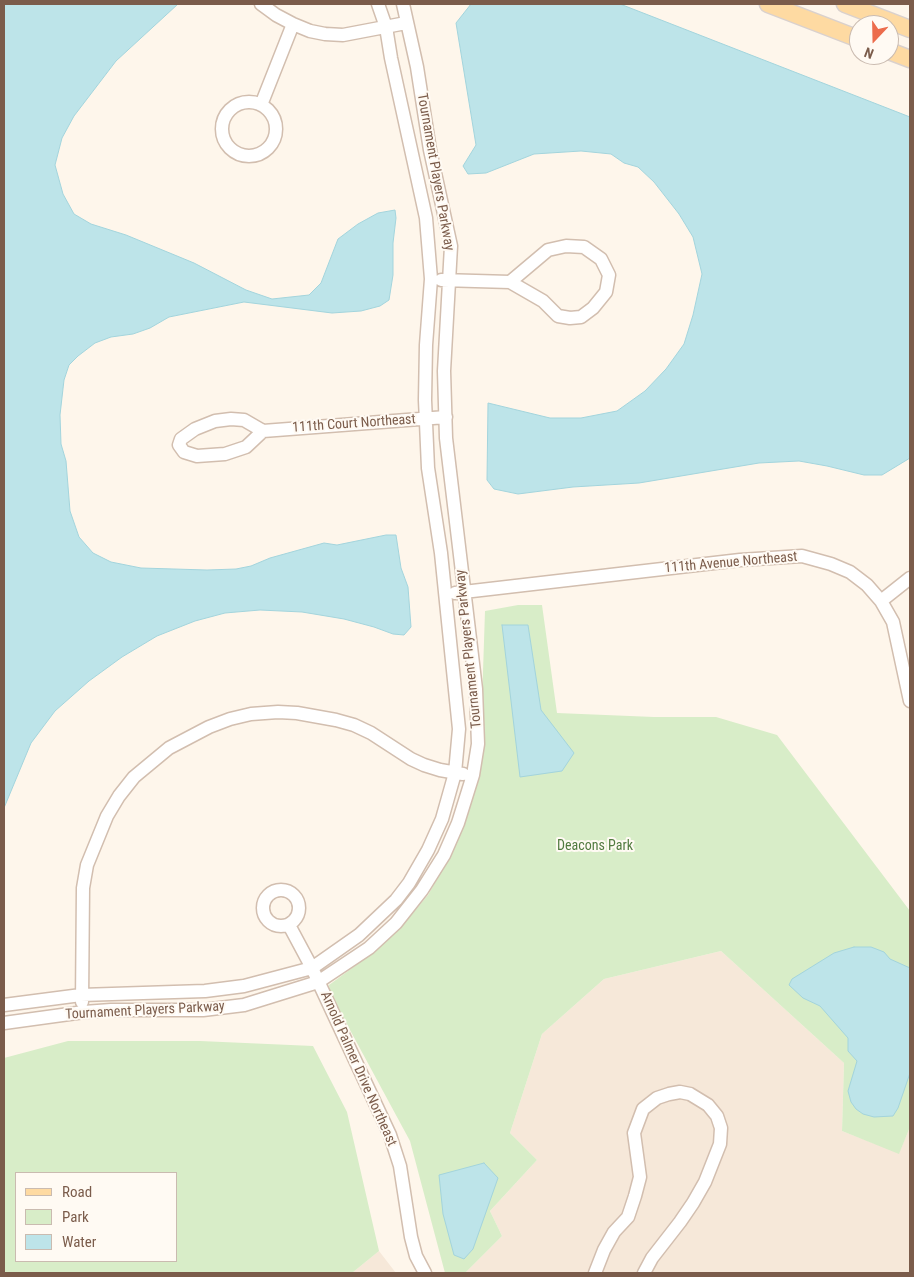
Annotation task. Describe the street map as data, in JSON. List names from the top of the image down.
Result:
{
  "streets": {
    "street": [
      "Tournament Players Parkway",
      "111th Court Northeast",
      "111th Avenue Northeast",
      "Arnold Palmer Drive Northeast"
    ]
  },
  "crossings": [
    ["Tournament Players Parkway", "111th Court Northeast"],
    ["Tournament Players Parkway", "111th Avenue Northeast"],
    ["Tournament Players Parkway", "Arnold Palmer Drive Northeast"]
  ],
  "parks": ["Deacons Park"],
  "legend": ["Road", "Park", "Water"],
  "north": "bottom"
}
